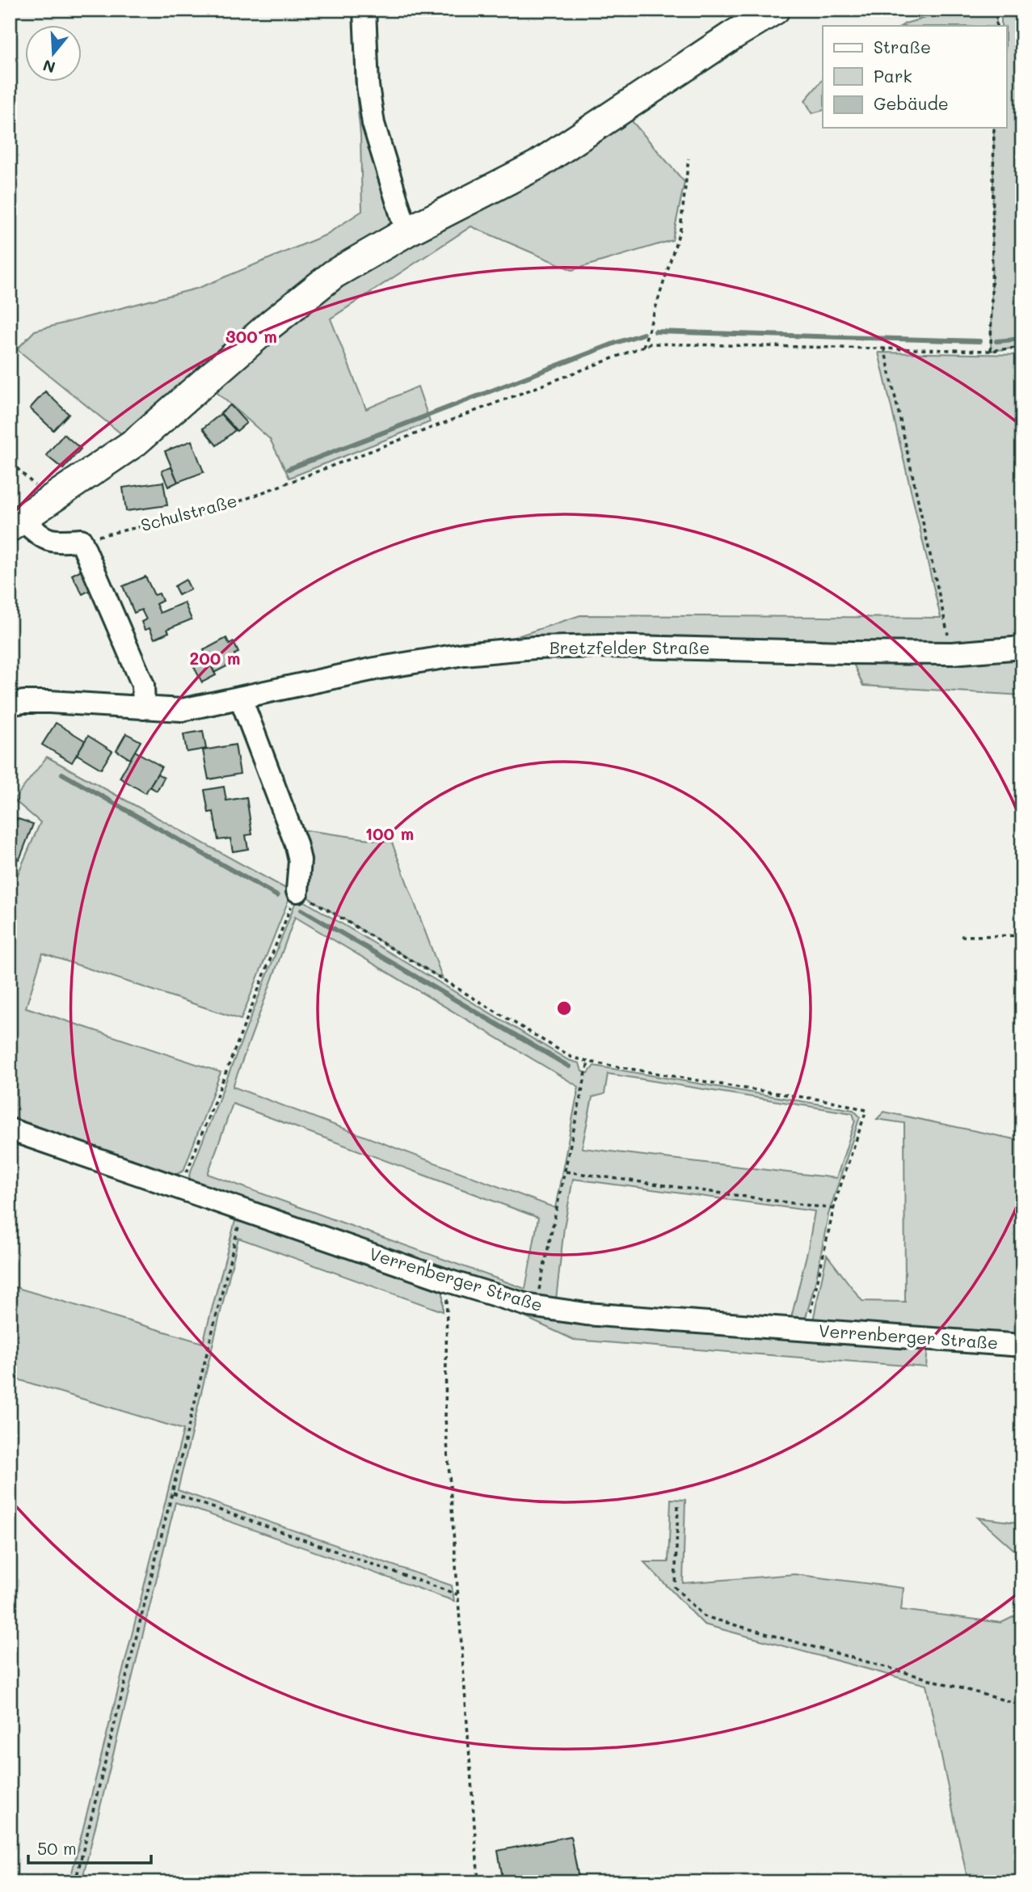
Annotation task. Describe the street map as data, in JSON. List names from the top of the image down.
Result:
{
  "streets": {
    "street": ["Bretzfelder Straße", "Verrenberger Straße"],
    "path": ["Schulstraße"]
  },
  "legend": ["Straße", "Park", "Gebäude"],
  "scale_bar": "50 m",
  "north": "bottom",
  "rings": ["300 m", "200 m", "100 m"]
}
